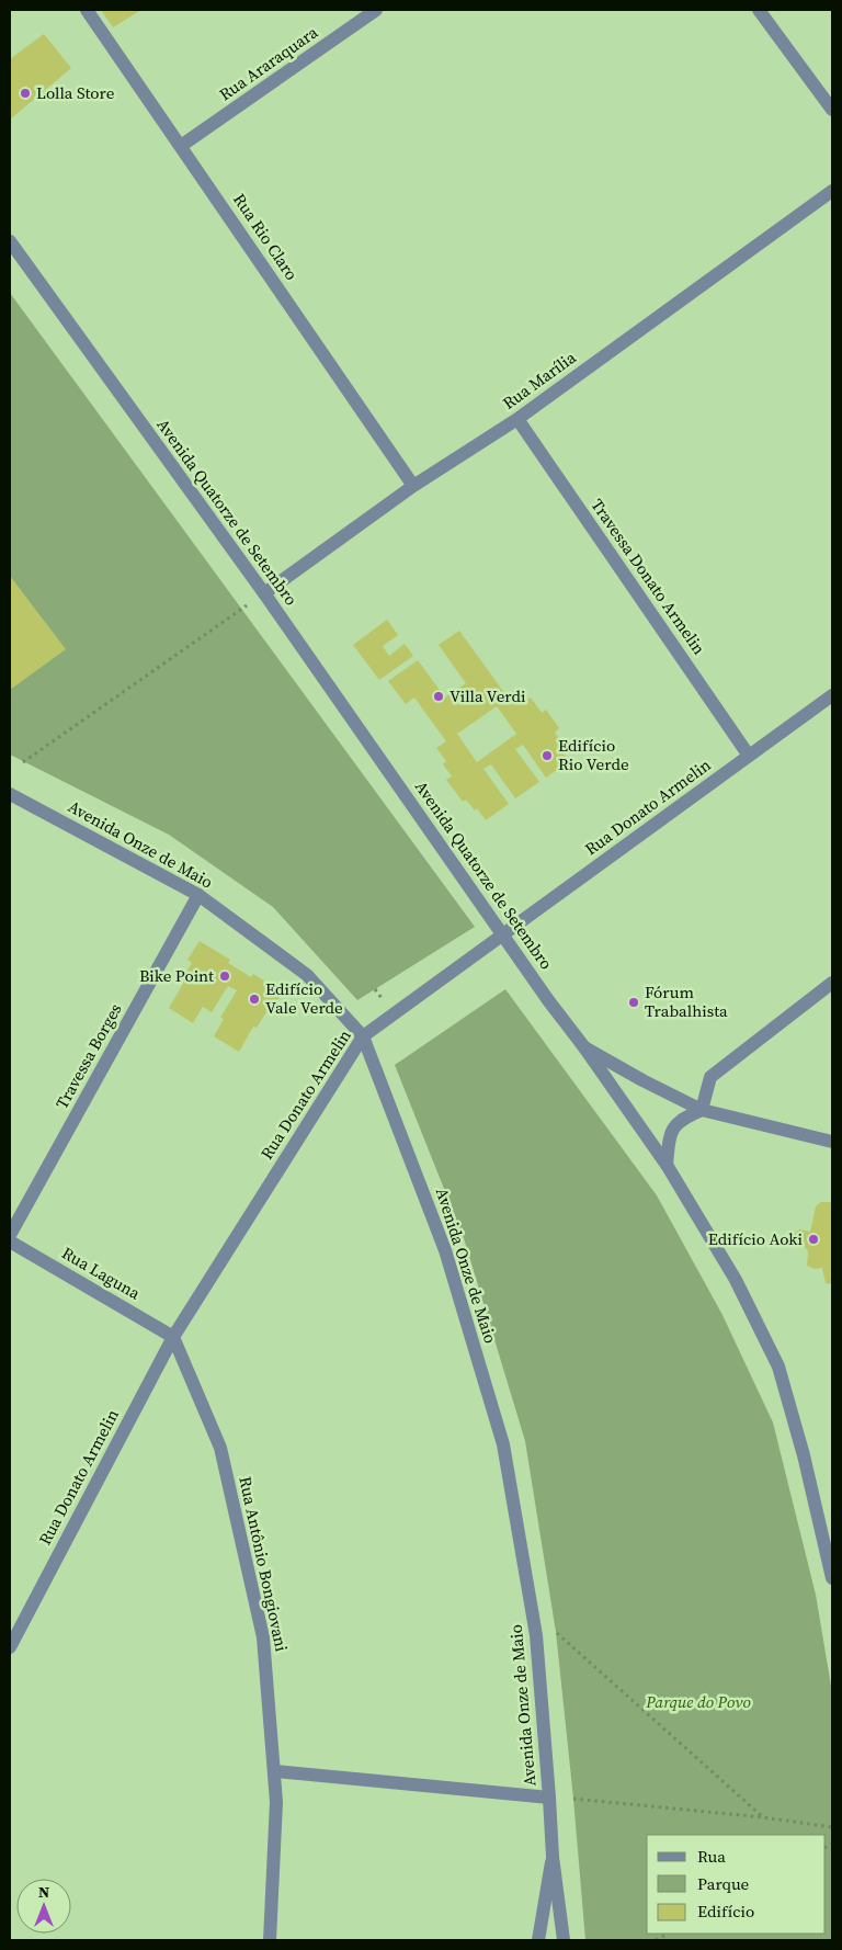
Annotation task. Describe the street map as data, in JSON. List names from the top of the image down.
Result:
{
  "streets": {
    "street": [
      "Rua Araraquara",
      "Rua Rio Claro",
      "Rua Marília",
      "Avenida Quatorze de Setembro",
      "Travessa Donato Armelin",
      "Rua Donato Armelin",
      "Avenida Onze de Maio",
      "Travessa Borges",
      "Rua Laguna",
      "Rua Antônio Bongiovani"
    ]
  },
  "crossings": [
    ["Rua Araraquara", "Rua Rio Claro"],
    ["Rua Rio Claro", "Rua Marília"],
    ["Rua Marília", "Avenida Quatorze de Setembro"],
    ["Rua Marília", "Travessa Donato Armelin"],
    ["Avenida Quatorze de Setembro", "Rua Donato Armelin"],
    ["Travessa Donato Armelin", "Rua Donato Armelin"],
    ["Rua Donato Armelin", "Avenida Onze de Maio"],
    ["Rua Donato Armelin", "Rua Laguna"],
    ["Rua Donato Armelin", "Rua Antônio Bongiovani"],
    ["Avenida Onze de Maio", "Travessa Borges"],
    ["Rua Laguna", "Rua Antônio Bongiovani"]
  ],
  "parks": ["Parque do Povo"],
  "places": [
    "Lolla Store",
    "Villa Verdi",
    "Edifício Rio Verde",
    "Bike Point",
    "Edifício Vale Verde",
    "Fórum Trabalhista",
    "Edifício Aoki"
  ],
  "legend": ["Rua", "Parque", "Edifício"],
  "north": "top"
}
